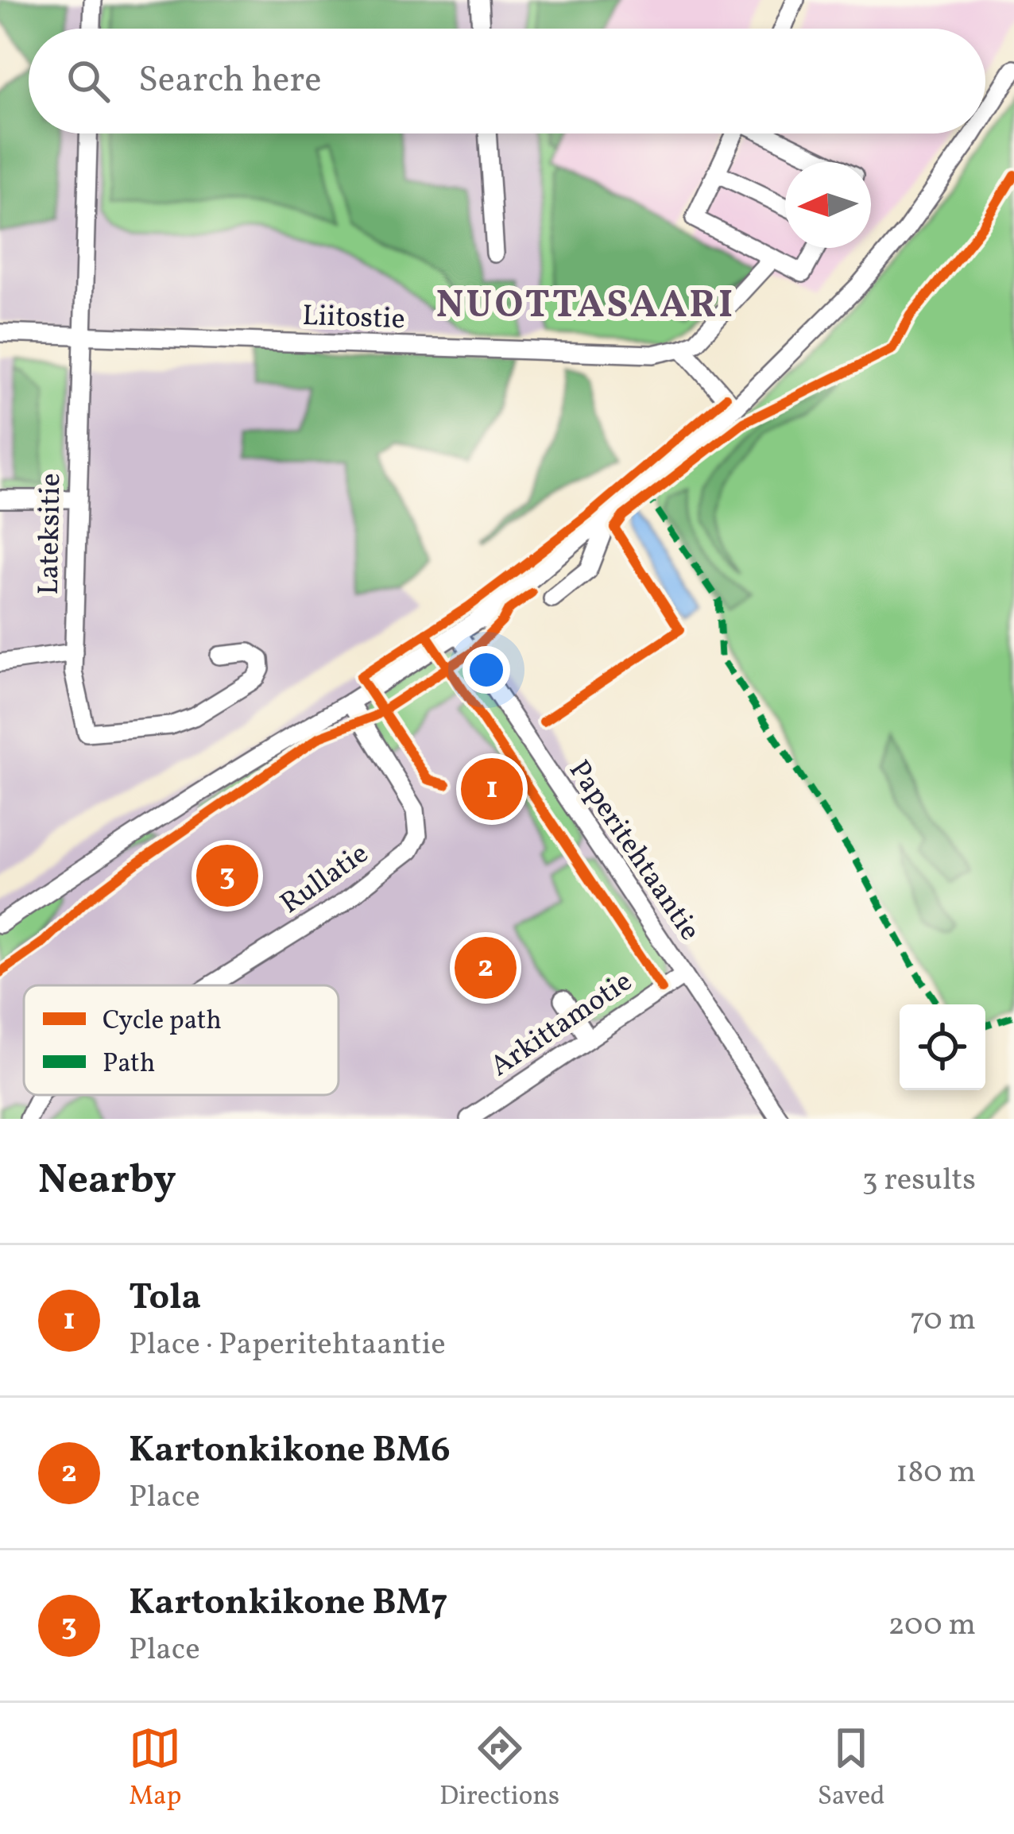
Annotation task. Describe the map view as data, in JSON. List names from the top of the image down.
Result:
{
  "streets": {
    "street": [
      "Liitostie",
      "Lateksitie",
      "Paperitehtaantie",
      "Rullatie",
      "Arkittamotie"
    ]
  },
  "crossings": [
    ["Liitostie", "Lateksitie"],
    ["Paperitehtaantie", "Arkittamotie"]
  ],
  "districts": ["NUOTTASAARI"],
  "legend": ["Cycle path", "Path"],
  "north": "left",
  "page": {
    "search": "Search here",
    "pins": ["1", "3", "2"],
    "heading": ["Nearby", "3 results"],
    "list": [
      {
        "mark": "1",
        "name": "Tola",
        "note": "Place · Paperitehtaantie",
        "value": "70 m"
      },
      {
        "mark": "2",
        "name": "Kartonkikone BM6",
        "note": "Place",
        "value": "180 m"
      },
      {
        "mark": "3",
        "name": "Kartonkikone BM7",
        "note": "Place",
        "value": "200 m"
      }
    ],
    "nav": ["Map", "Directions", "Saved"]
  }
}
